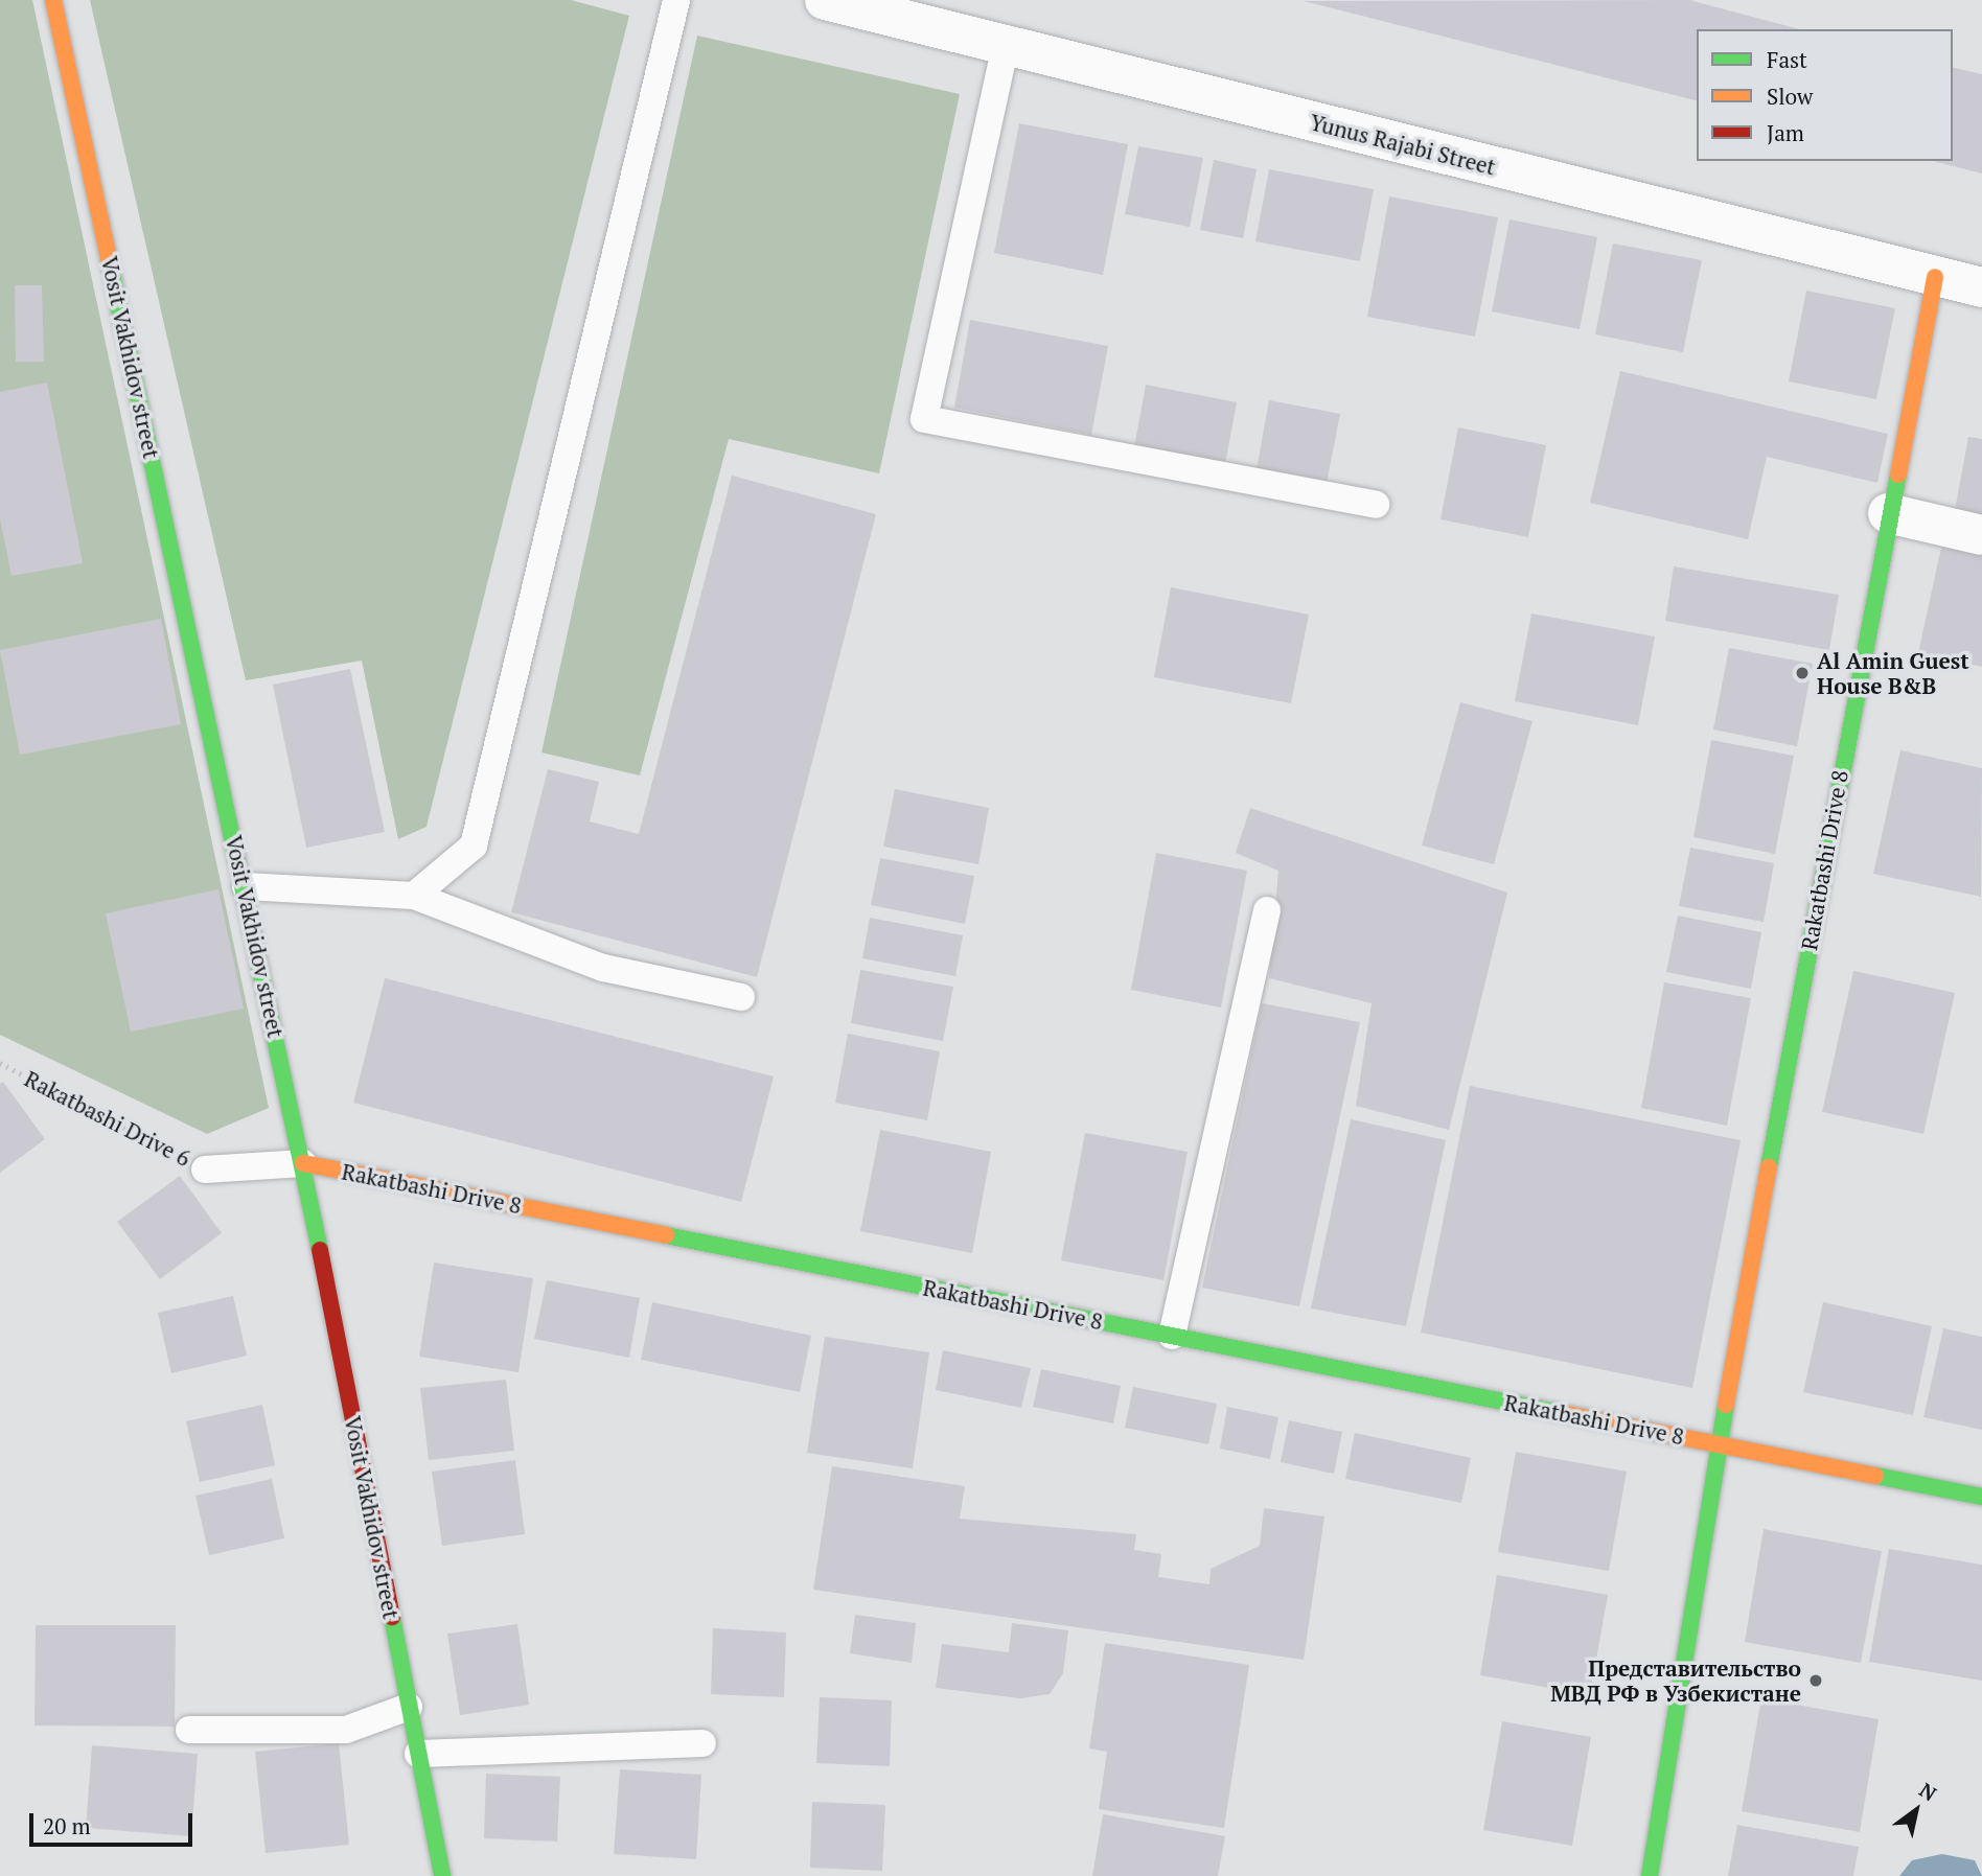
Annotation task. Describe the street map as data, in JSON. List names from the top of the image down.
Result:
{
  "streets": {
    "street": ["Yunus Rajabi Street", "Vosit Vakhidov street", "Rakatbashi Drive 8"],
    "lane": ["Rakatbashi Drive 6"]
  },
  "crossings": [
    ["Yunus Rajabi Street", "Rakatbashi Drive 8"],
    ["Vosit Vakhidov street", "Rakatbashi Drive 8"],
    ["Vosit Vakhidov street", "Rakatbashi Drive 6"],
    ["Rakatbashi Drive 8", "Rakatbashi Drive 6"]
  ],
  "places": ["Al Amin Guest House B&B", "Представительство МВД РФ в Узбекистане"],
  "legend": ["Fast", "Slow", "Jam"],
  "scale_bar": "20 m",
  "north": "top right"
}
